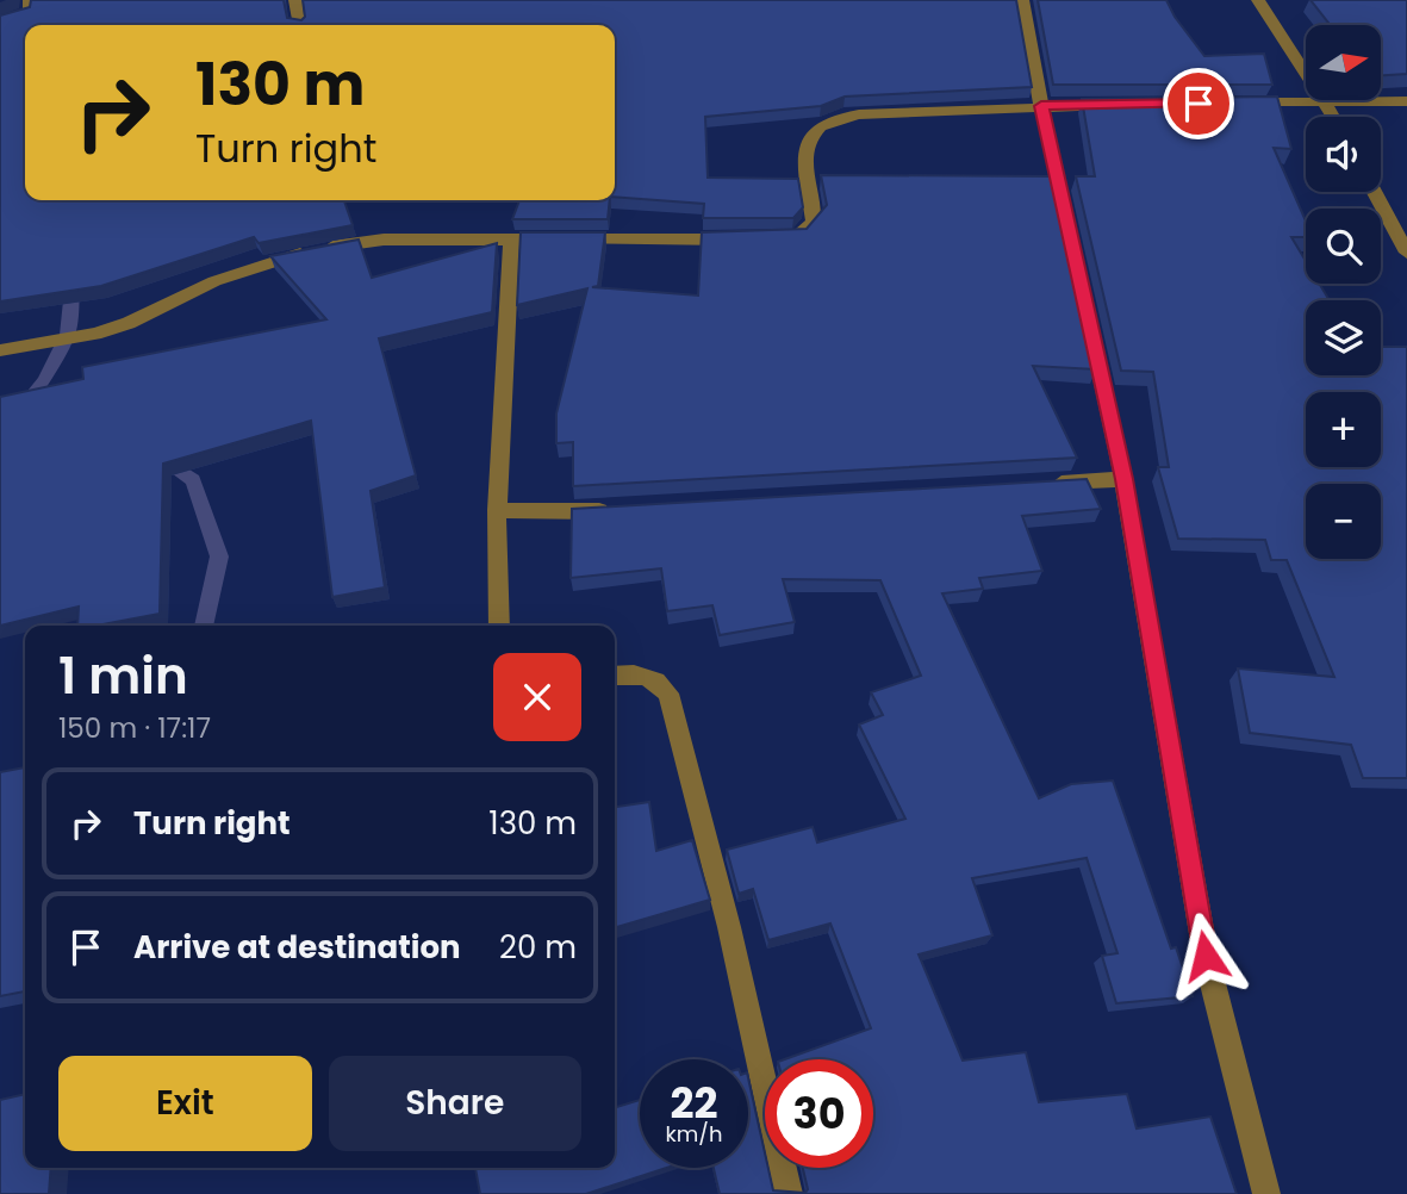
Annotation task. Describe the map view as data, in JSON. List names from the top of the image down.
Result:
{
  "north": "right",
  "page": {
    "map_buttons": ["+", "−"],
    "turn": ["130 m", "Turn right"],
    "heading": ["1 min", "150 m · 17:17"],
    "list": [
      {
        "name": "Turn right",
        "value": "130 m"
      },
      {
        "name": "Arrive at destination",
        "value": "20 m"
      }
    ],
    "buttons": ["Exit", "Share"],
    "speed": "22 km/h",
    "limit": "30"
  }
}
